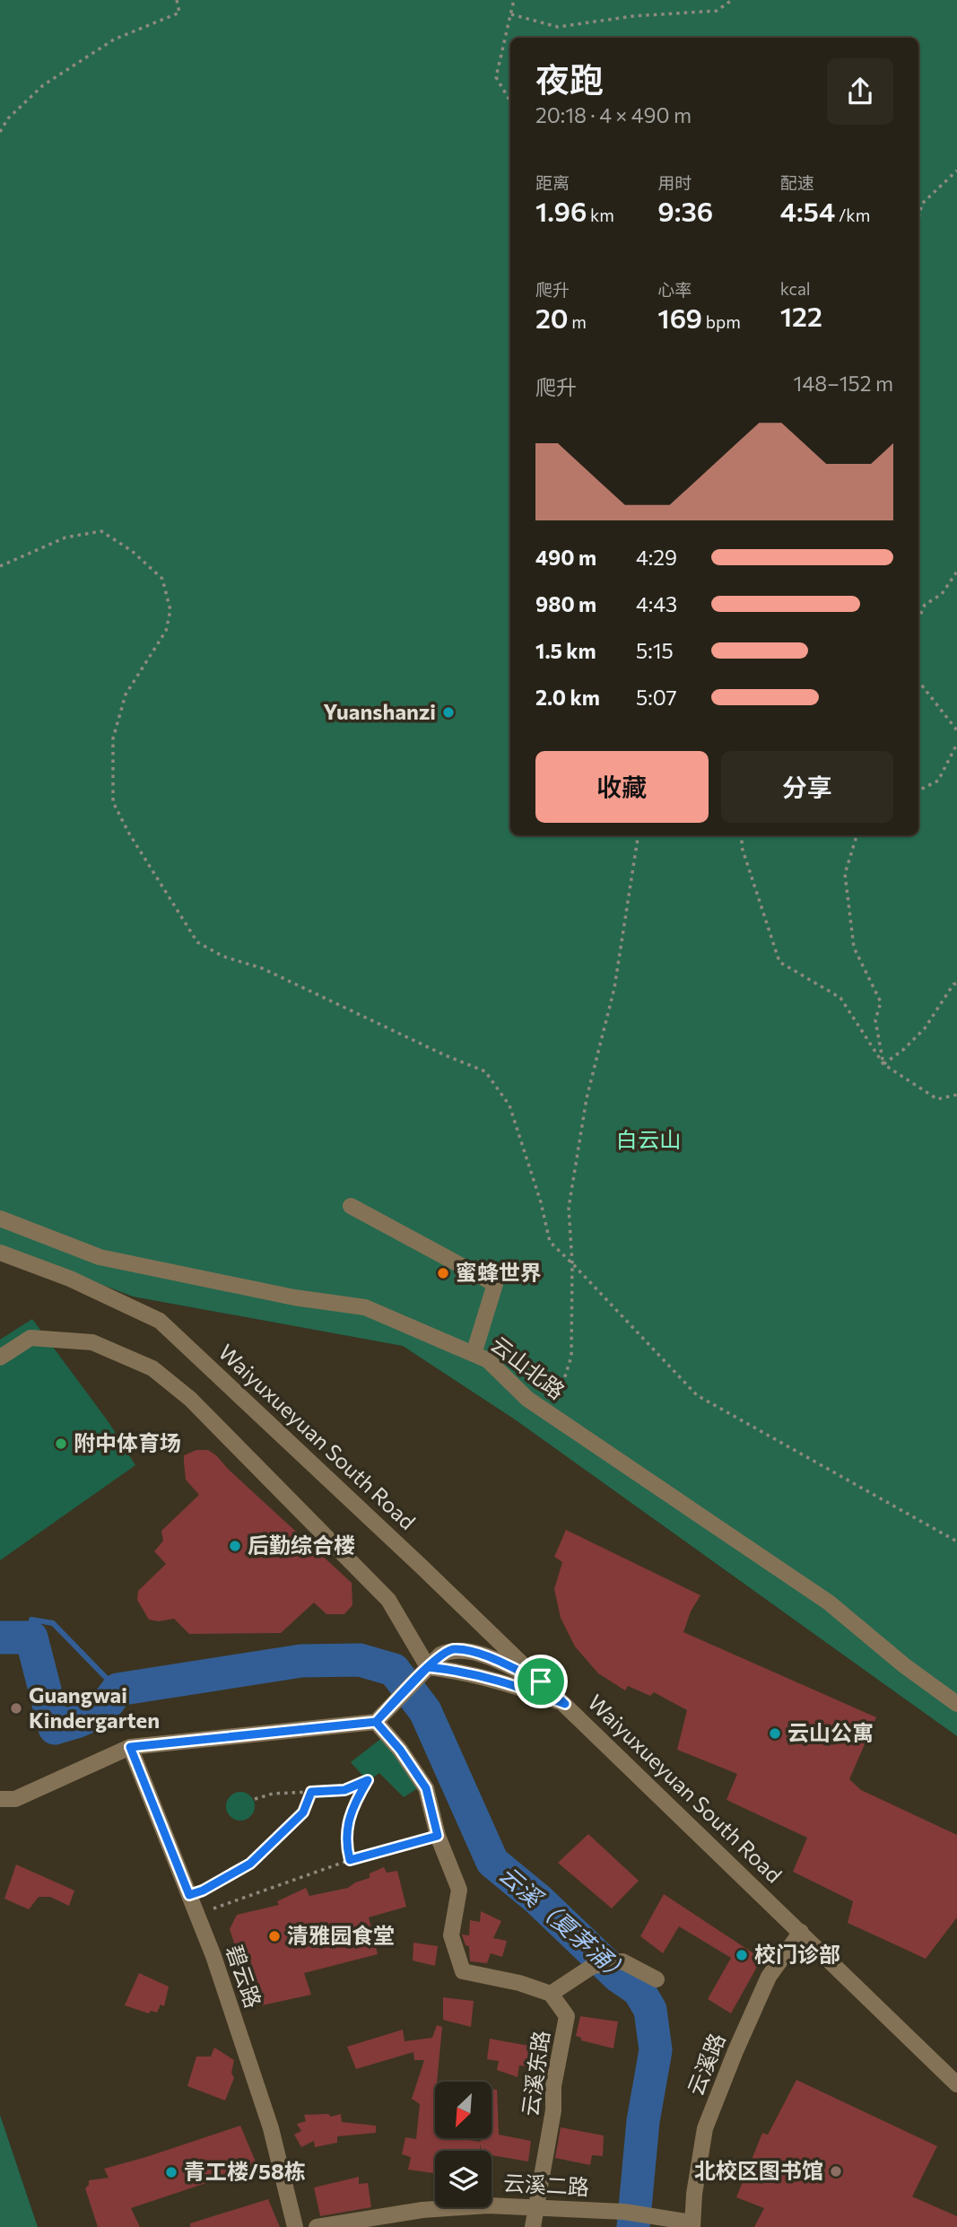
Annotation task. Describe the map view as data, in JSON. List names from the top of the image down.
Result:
{
  "streets": {
    "street": [
      "云山北路",
      "Waiyuxueyuan South Road",
      "碧云路",
      "云溪路",
      "云溪东路",
      "云溪二路"
    ]
  },
  "crossings": [
    ["Waiyuxueyuan South Road", "云溪路"],
    ["云溪路", "云溪二路"],
    ["云溪东路", "云溪二路"]
  ],
  "water": ["云溪（夏茅涌）"],
  "parks": ["白云山"],
  "places": [
    "Yuanshanzi",
    "蜜蜂世界",
    "附中体育场",
    "后勤综合楼",
    "Guangwai Kindergarten",
    "云山公寓",
    "清雅园食堂",
    "校门诊部",
    "北校区图书馆",
    "青工楼/58栋"
  ],
  "north": "bottom left",
  "page": {
    "heading": ["夜跑", "20:18 · 4 × 490 m"],
    "stats": [
      ["距离", "1.96 km"],
      ["用时", "9:36"],
      ["配速", "4:54 /km"],
      ["爬升", "20 m"],
      ["心率", "169 bpm"],
      ["kcal", "122"]
    ],
    "chart": ["爬升", "148–152 m"],
    "list": [
      {
        "name": "490 m",
        "note": "4:29"
      },
      {
        "name": "980 m",
        "note": "4:43"
      },
      {
        "name": "1.5 km",
        "note": "5:15"
      },
      {
        "name": "2.0 km",
        "note": "5:07"
      }
    ],
    "buttons": ["收藏", "分享"]
  }
}
